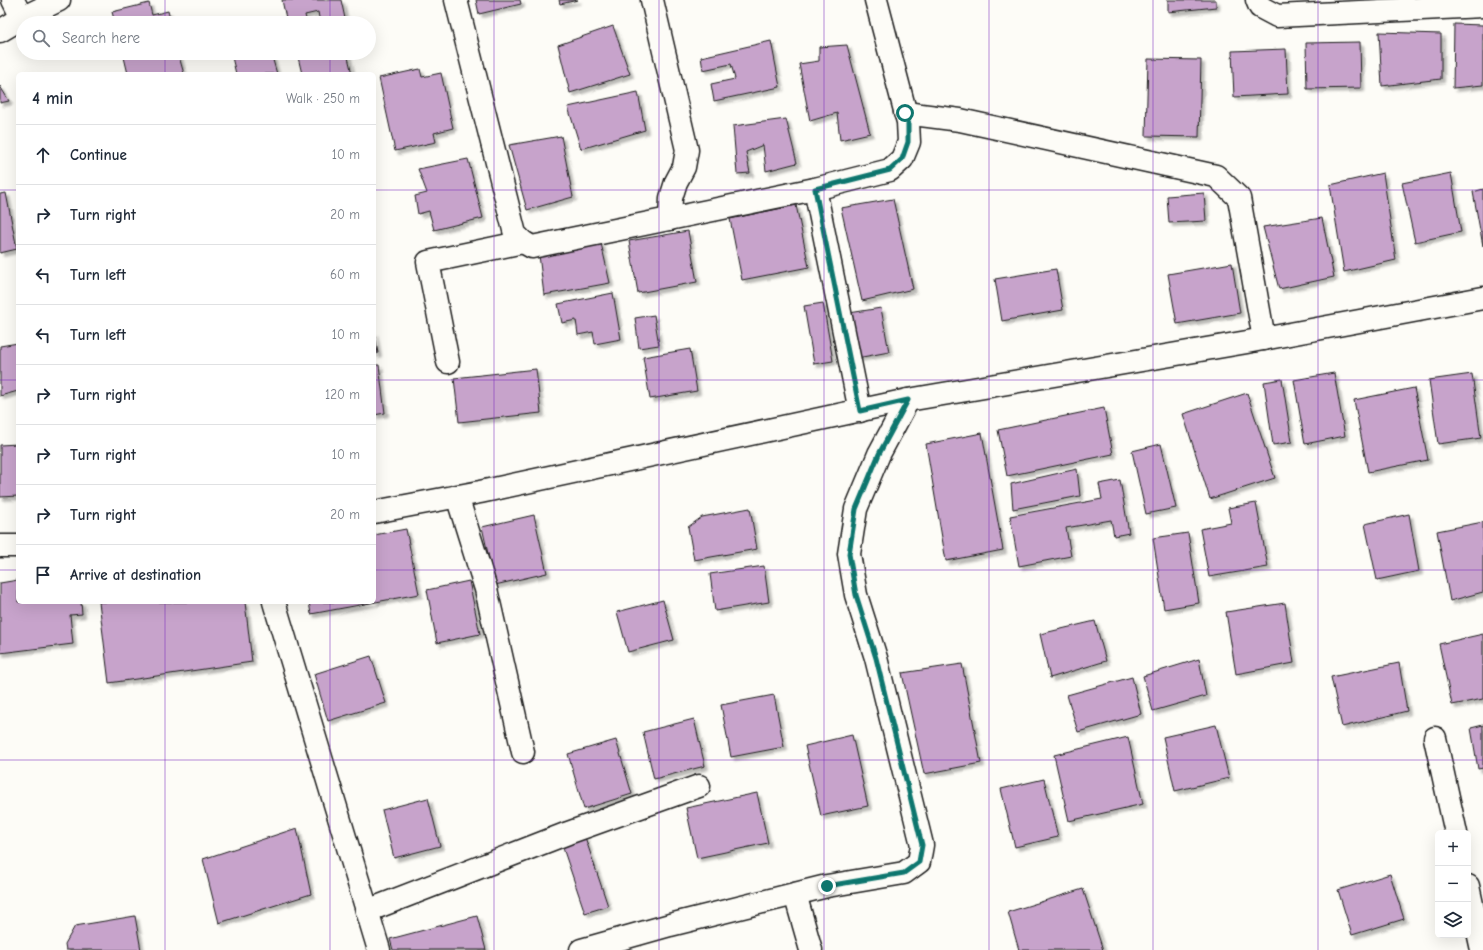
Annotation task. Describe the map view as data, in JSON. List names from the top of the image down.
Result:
{
  "page": {
    "search": "Search here",
    "heading": ["4 min", "Walk · 250 m"],
    "list": [
      ["Continue", "10 m"],
      ["Turn right", "20 m"],
      ["Turn left", "60 m"],
      ["Turn left", "10 m"],
      ["Turn right", "120 m"],
      ["Turn right", "10 m"],
      ["Turn right", "20 m"],
      "Arrive at destination"
    ],
    "map_buttons": ["+", "−"]
  }
}
